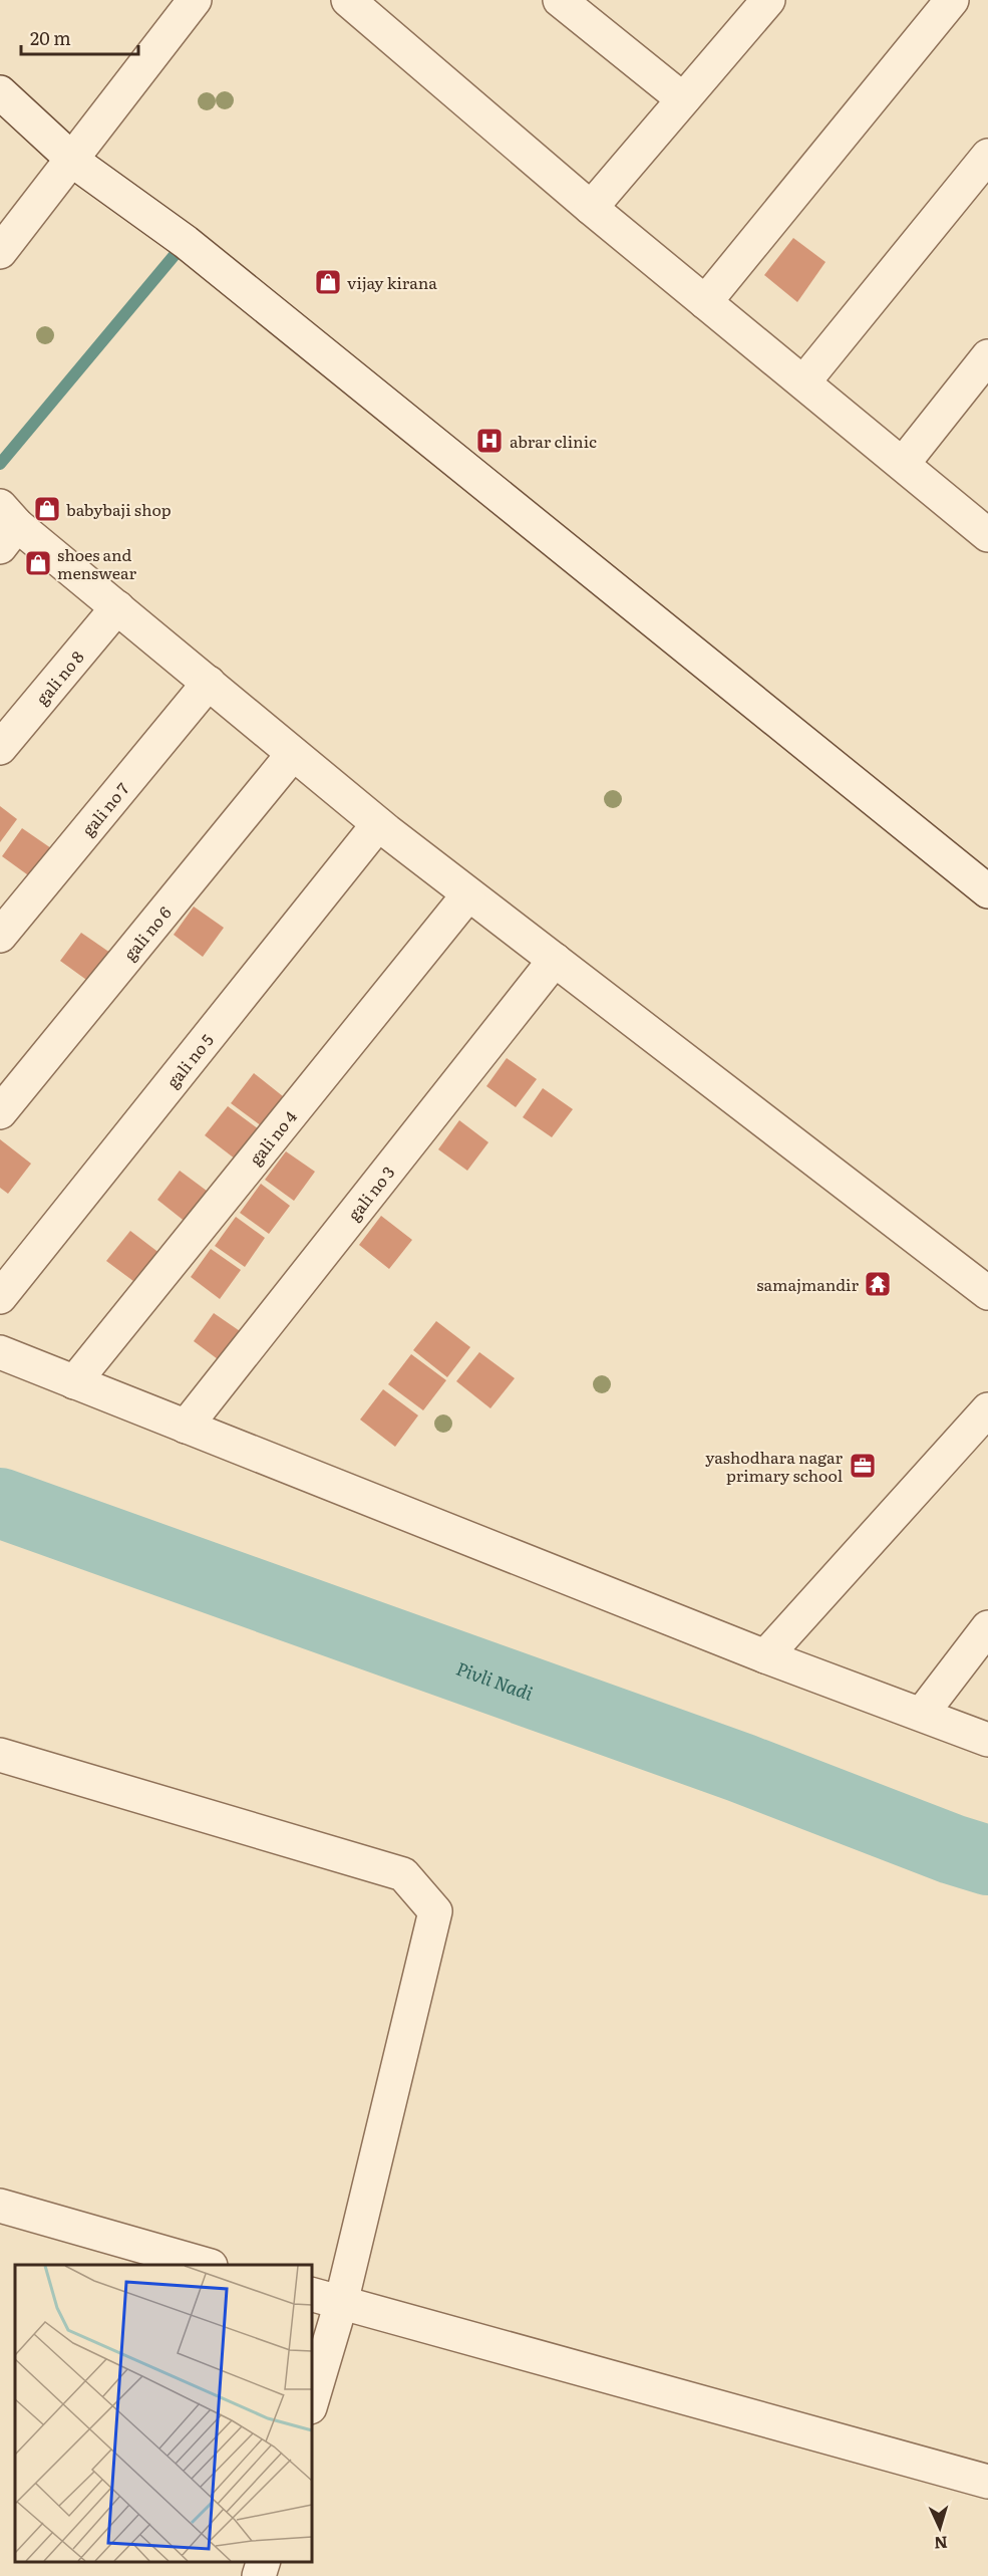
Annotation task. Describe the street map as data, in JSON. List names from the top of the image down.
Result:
{
  "streets": {
    "street": [
      "gali no 8",
      "gali no 7",
      "gali no 6",
      "gali no 5",
      "gali no 4",
      "gali no 3"
    ]
  },
  "water": ["Pivli Nadi"],
  "places": {
    "shop": ["vijay kirana", "babybaji shop", "shoes and menswear"],
    "hospital": ["abrar clinic"],
    "temple": ["samajmandir"],
    "office": ["yashodhara nagar primary school"]
  },
  "scale_bar": "20 m",
  "north": "bottom"
}
